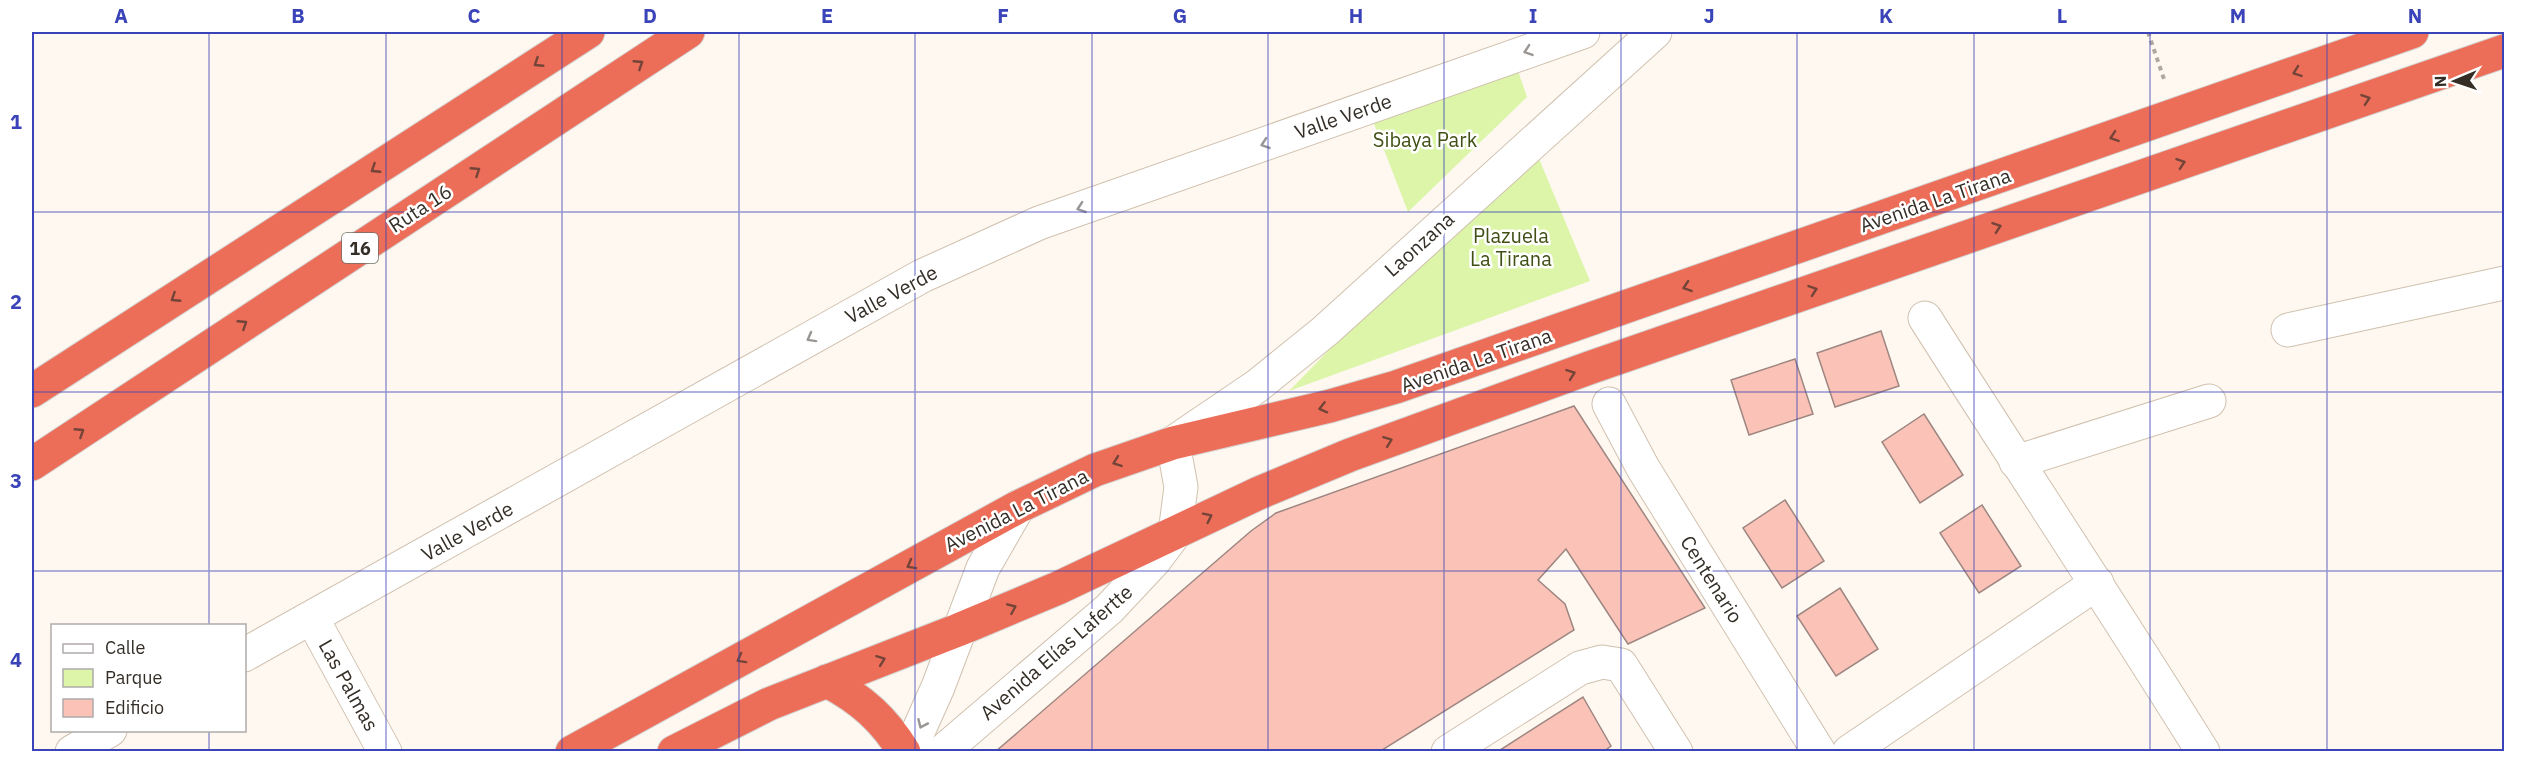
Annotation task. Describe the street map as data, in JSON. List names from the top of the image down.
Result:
{
  "streets": {
    "highway": ["Avenida La Tirana", "Ruta 16", "16"],
    "street": [
      "Valle Verde",
      "Laonzana",
      "Centenario",
      "Avenida Elías Lafertte",
      "Las Palmas"
    ]
  },
  "crossings": [
    ["Valle Verde", "Las Palmas"],
    ["Avenida La Tirana", "Laonzana"],
    ["Avenida La Tirana", "Avenida Elías Lafertte"],
    ["Laonzana", "Avenida Elías Lafertte"]
  ],
  "one_way": ["Valle Verde"],
  "parks": ["Sibaya Park", "Plazuela La Tirana"],
  "legend": ["Calle", "Parque", "Edificio"],
  "north": "left",
  "grid": {
    "columns": [
      "A",
      "B",
      "C",
      "D",
      "E",
      "F",
      "G",
      "H",
      "I",
      "J",
      "K",
      "L",
      "M",
      "N"
    ],
    "rows": [
      "1",
      "2",
      "3",
      "4"
    ]
  }
}
